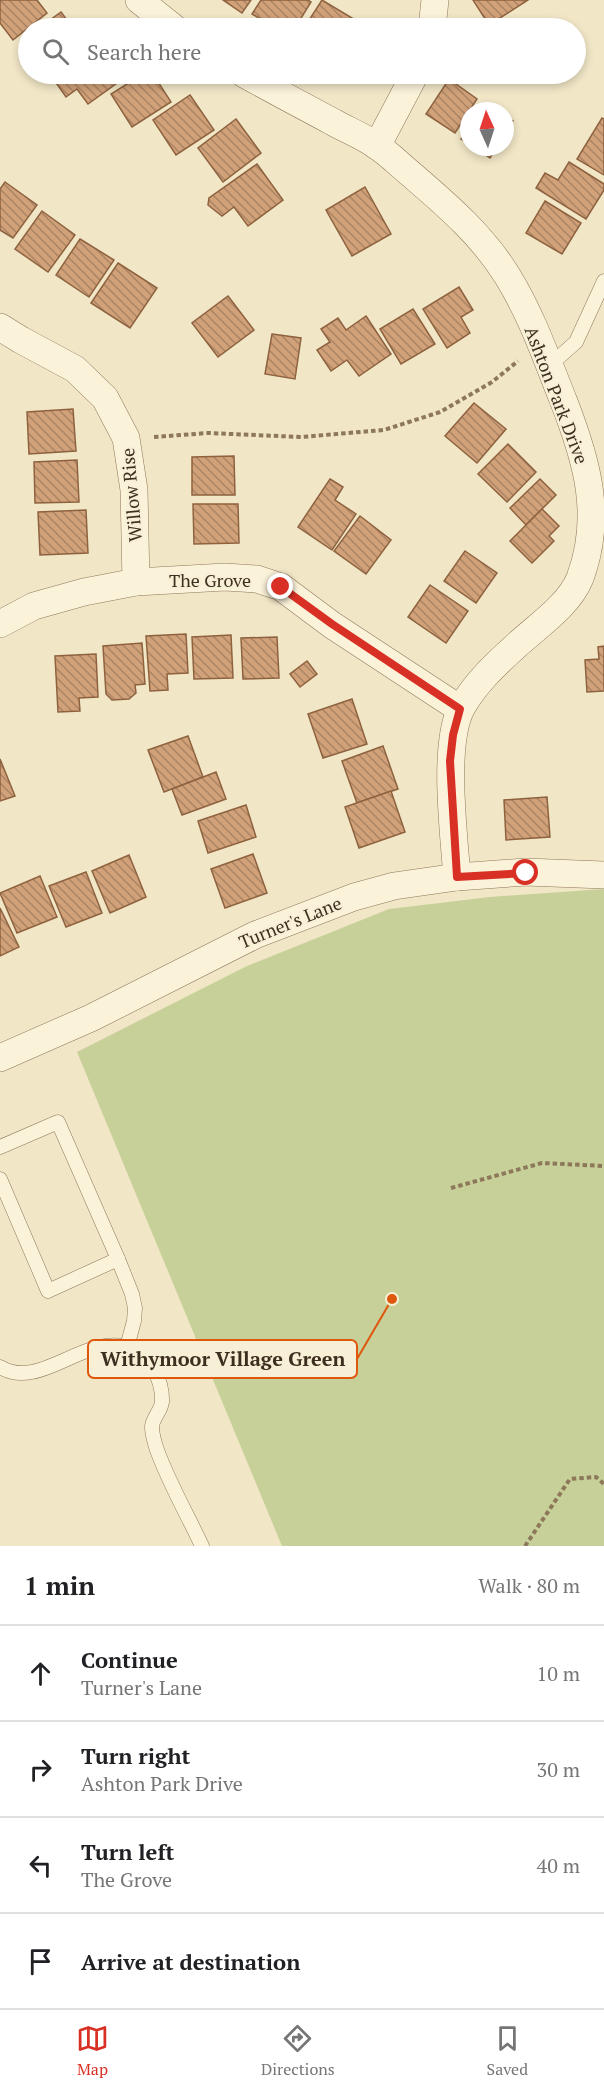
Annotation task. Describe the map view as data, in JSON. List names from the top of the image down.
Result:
{
  "streets": {
    "street": [
      "Ashton Park Drive",
      "Willow Rise",
      "The Grove",
      "Turner's Lane"
    ]
  },
  "crossings": [
    ["Ashton Park Drive", "The Grove"],
    ["Ashton Park Drive", "Turner's Lane"],
    ["Willow Rise", "The Grove"]
  ],
  "places": ["Withymoor Village Green"],
  "north": "top",
  "page": {
    "search": "Search here",
    "heading": ["1 min", "Walk · 80 m"],
    "list": [
      ["Continue", "Turner's Lane", "10 m"],
      ["Turn right", "Ashton Park Drive", "30 m"],
      ["Turn left", "The Grove", "40 m"],
      "Arrive at destination"
    ],
    "nav": ["Map", "Directions", "Saved"]
  }
}
